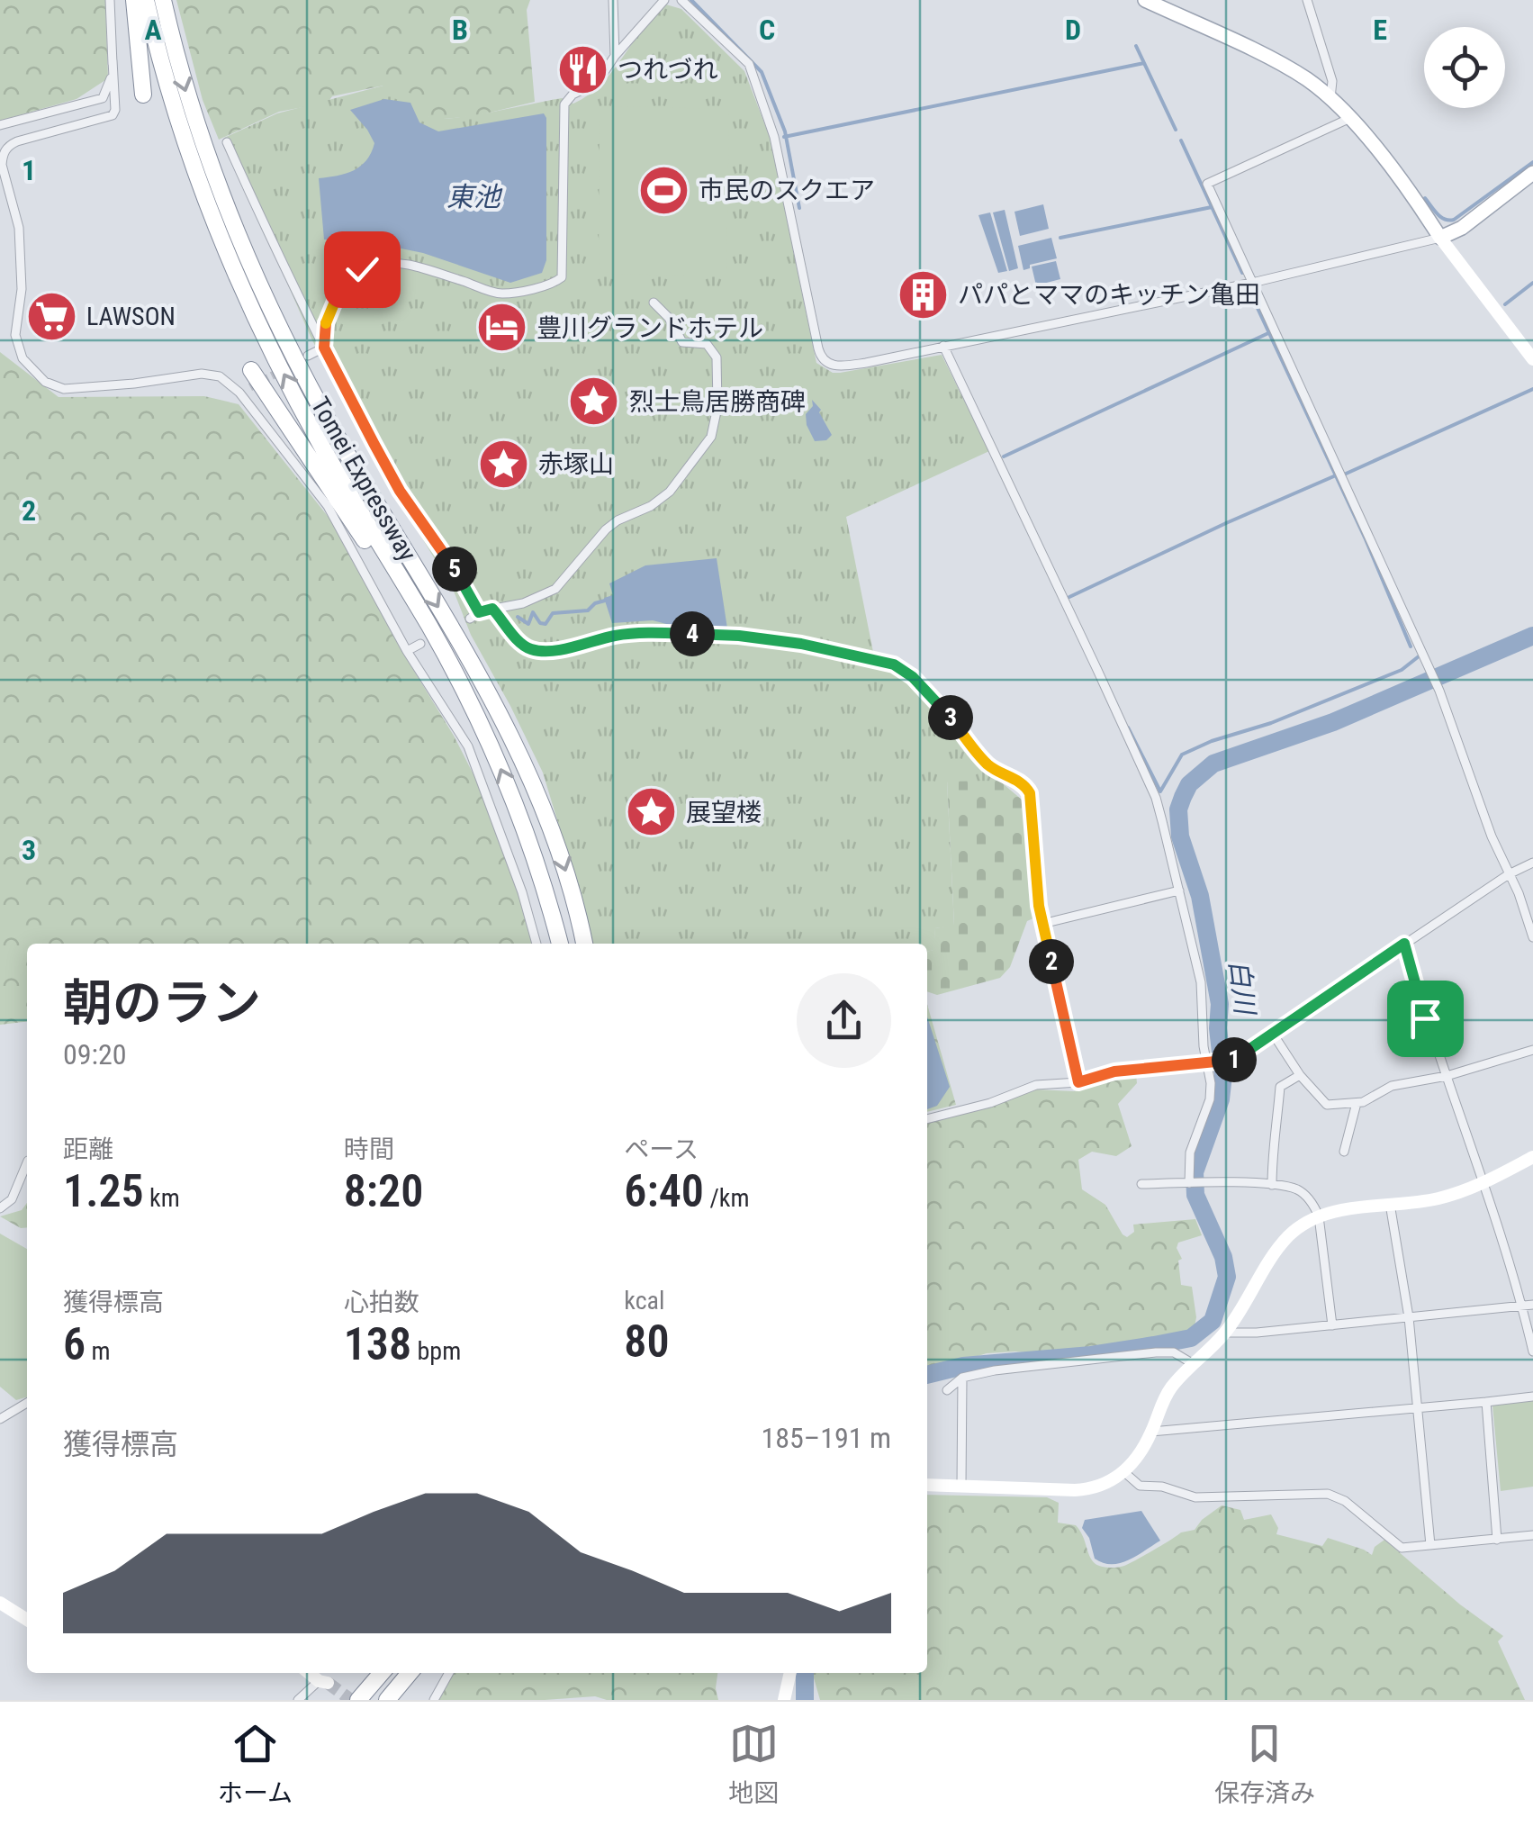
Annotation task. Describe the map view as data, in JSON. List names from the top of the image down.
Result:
{
  "streets": {
    "highway": ["Tomei Expressway"]
  },
  "water": ["東池", "白川"],
  "places": {
    "restaurant": ["つれづれ"],
    "sports": ["市民のスクエア"],
    "building": ["パパとママのキッチン亀田"],
    "supermarket": ["LAWSON"],
    "hotel": ["豊川グランドホテル"],
    "place": ["烈士鳥居勝商碑", "赤塚山", "展望楼"]
  },
  "page": {
    "pins": [
      "5",
      "4",
      "3",
      "2",
      "1"
    ],
    "heading": ["朝のラン", "09:20"],
    "stats": [
      ["距離", "1.25 km"],
      ["時間", "8:20"],
      ["ペース", "6:40 /km"],
      ["獲得標高", "6 m"],
      ["心拍数", "138 bpm"],
      ["kcal", "80"]
    ],
    "chart": ["獲得標高", "185–191 m"],
    "tabs": ["ホーム", "地図", "保存済み"]
  },
  "grid": {
    "columns": [
      "A",
      "B",
      "C",
      "D",
      "E"
    ],
    "rows": ["1", "2", "3"]
  }
}
